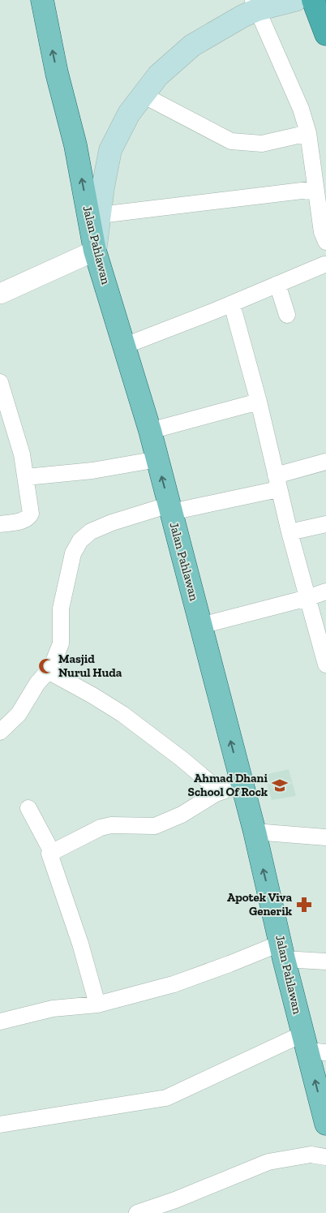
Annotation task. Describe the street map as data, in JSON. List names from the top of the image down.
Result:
{
  "streets": {
    "main road": ["Jalan Pahlawan"]
  },
  "one_way": ["Jalan Pahlawan"],
  "places": {
    "mosque": ["Masjid Nurul Huda"],
    "school or university": ["Ahmad Dhani School Of Rock"],
    "pharmacy": ["Apotek Viva Generik"]
  }
}
